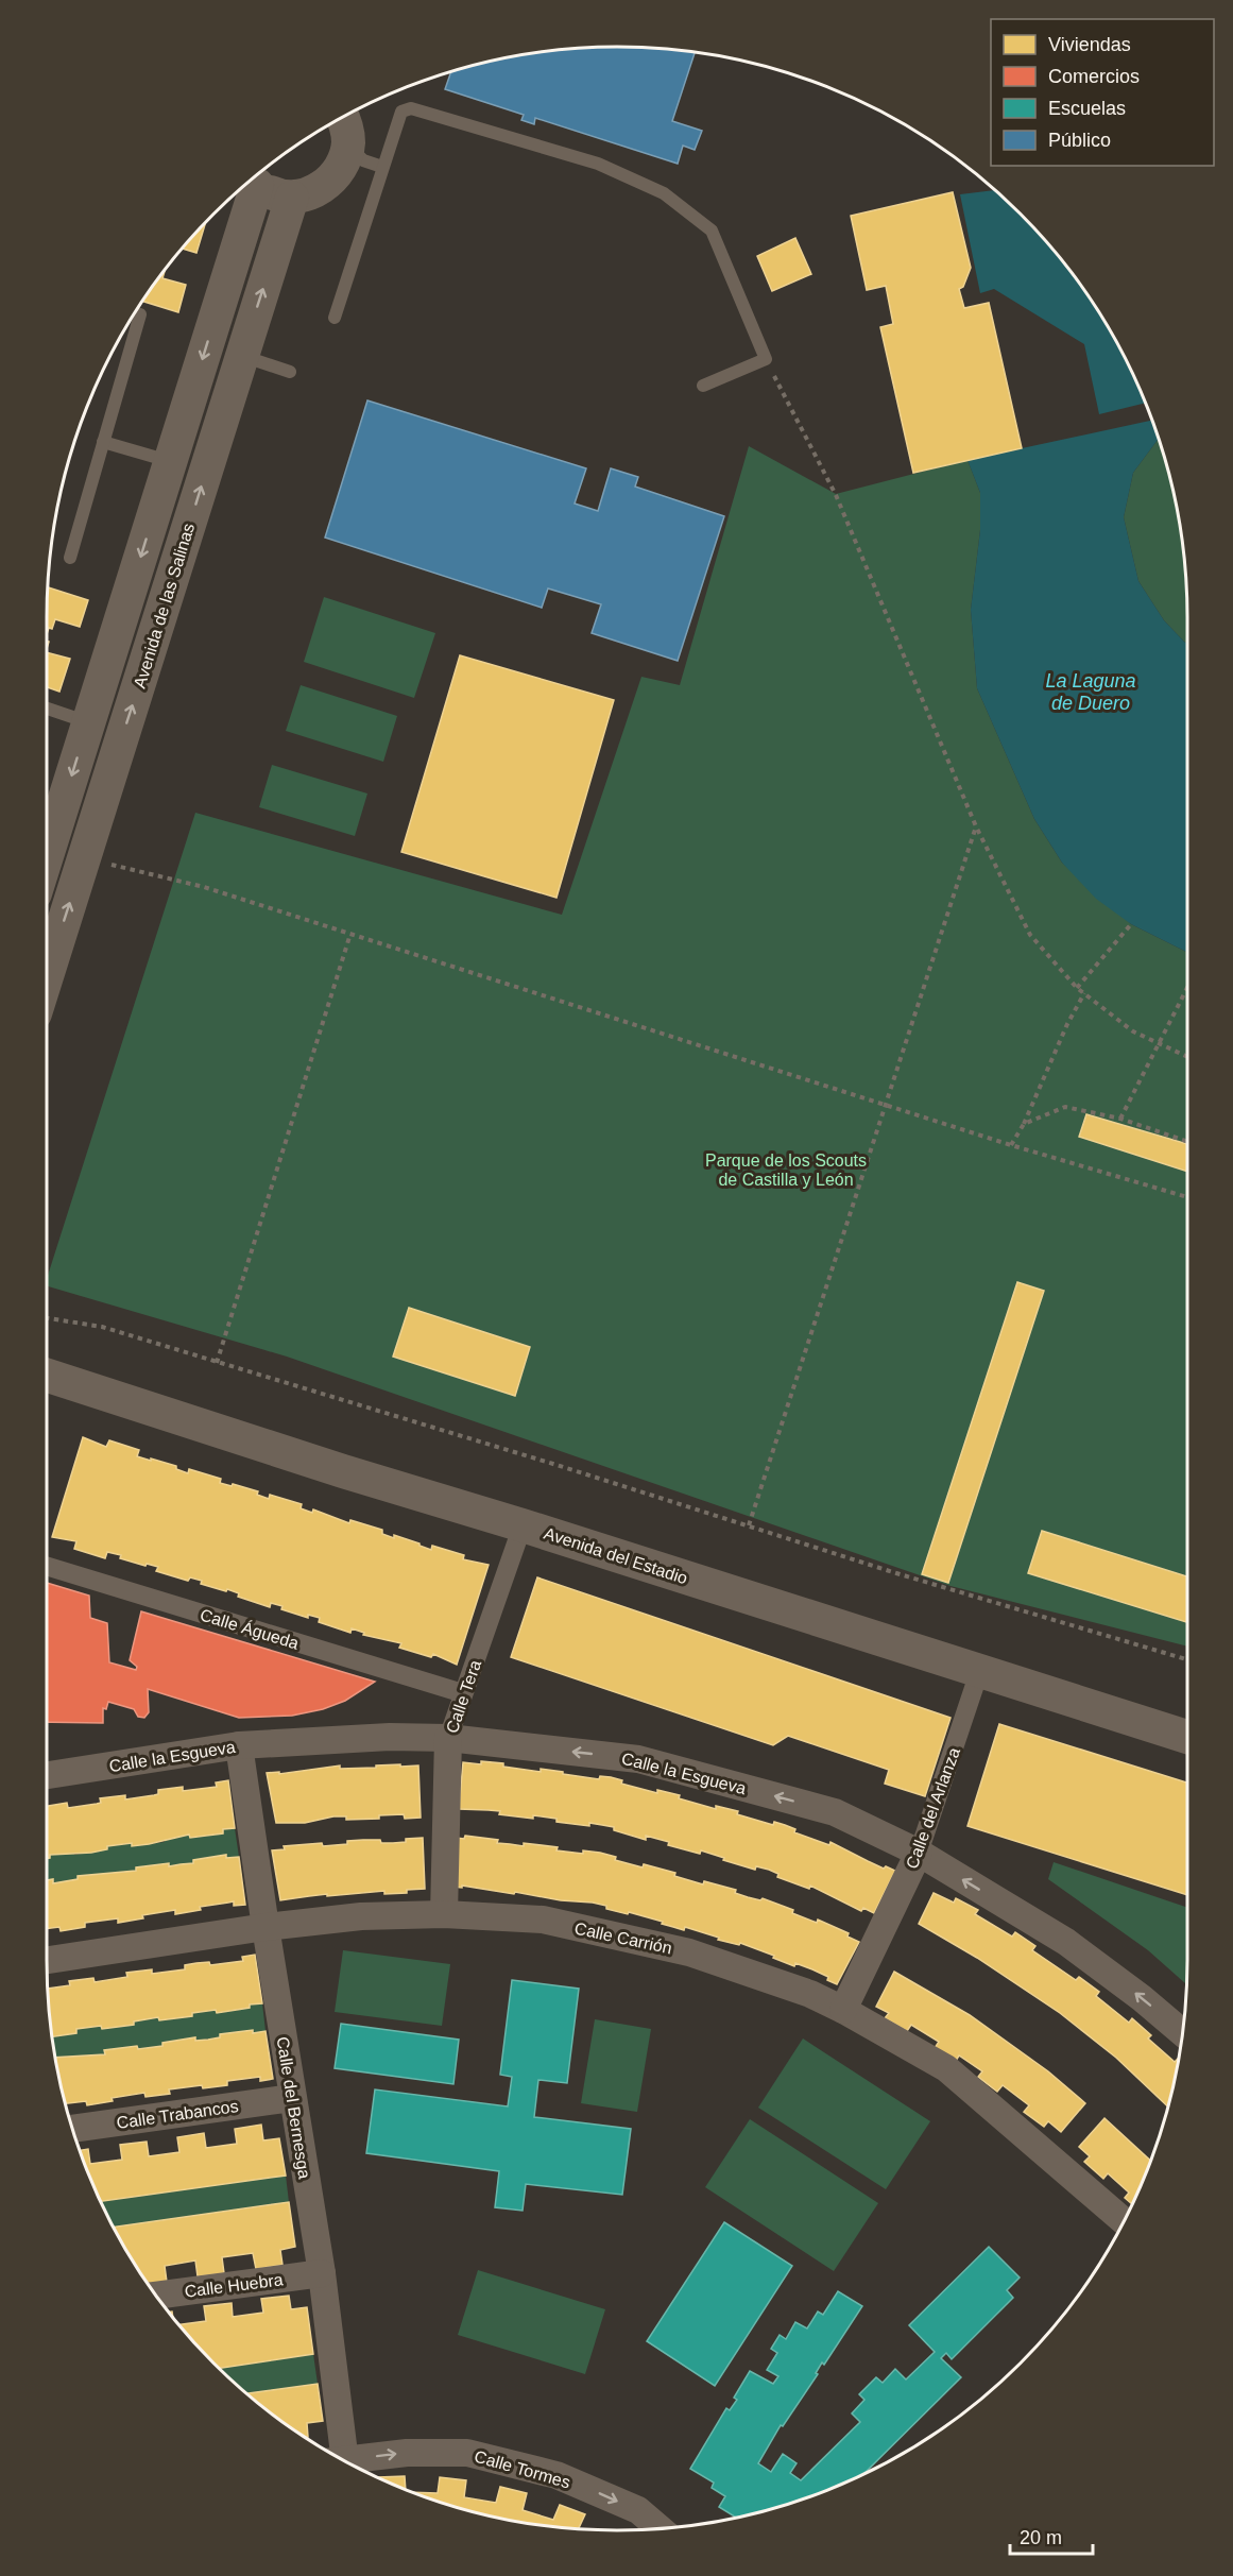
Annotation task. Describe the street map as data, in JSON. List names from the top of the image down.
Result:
{
  "streets": {
    "street": [
      "Avenida de las Salinas",
      "Avenida del Estadio",
      "Calle Águeda",
      "Calle Tera",
      "Calle la Esgueva",
      "Calle del Arlanza",
      "Calle Carrión",
      "Calle del Bernesga",
      "Calle Trabancos",
      "Calle Huebra",
      "Calle Tormes"
    ]
  },
  "crossings": [
    ["Avenida del Estadio", "Calle Tera"],
    ["Avenida del Estadio", "Calle del Arlanza"],
    ["Calle Águeda", "Calle Tera"],
    ["Calle Tera", "Calle la Esgueva"],
    ["Calle Tera", "Calle Carrión"],
    ["Calle la Esgueva", "Calle del Arlanza"],
    ["Calle la Esgueva", "Calle del Bernesga"],
    ["Calle del Arlanza", "Calle Carrión"],
    ["Calle Carrión", "Calle del Bernesga"],
    ["Calle del Bernesga", "Calle Trabancos"],
    ["Calle del Bernesga", "Calle Huebra"]
  ],
  "one_way": ["Calle la Esgueva", "Calle Tormes"],
  "water": ["La Laguna de Duero"],
  "parks": ["Parque de los Scouts de Castilla y León"],
  "legend": [
    "Viviendas",
    "Comercios",
    "Escuelas",
    "Público"
  ],
  "scale_bar": "20 m"
}
